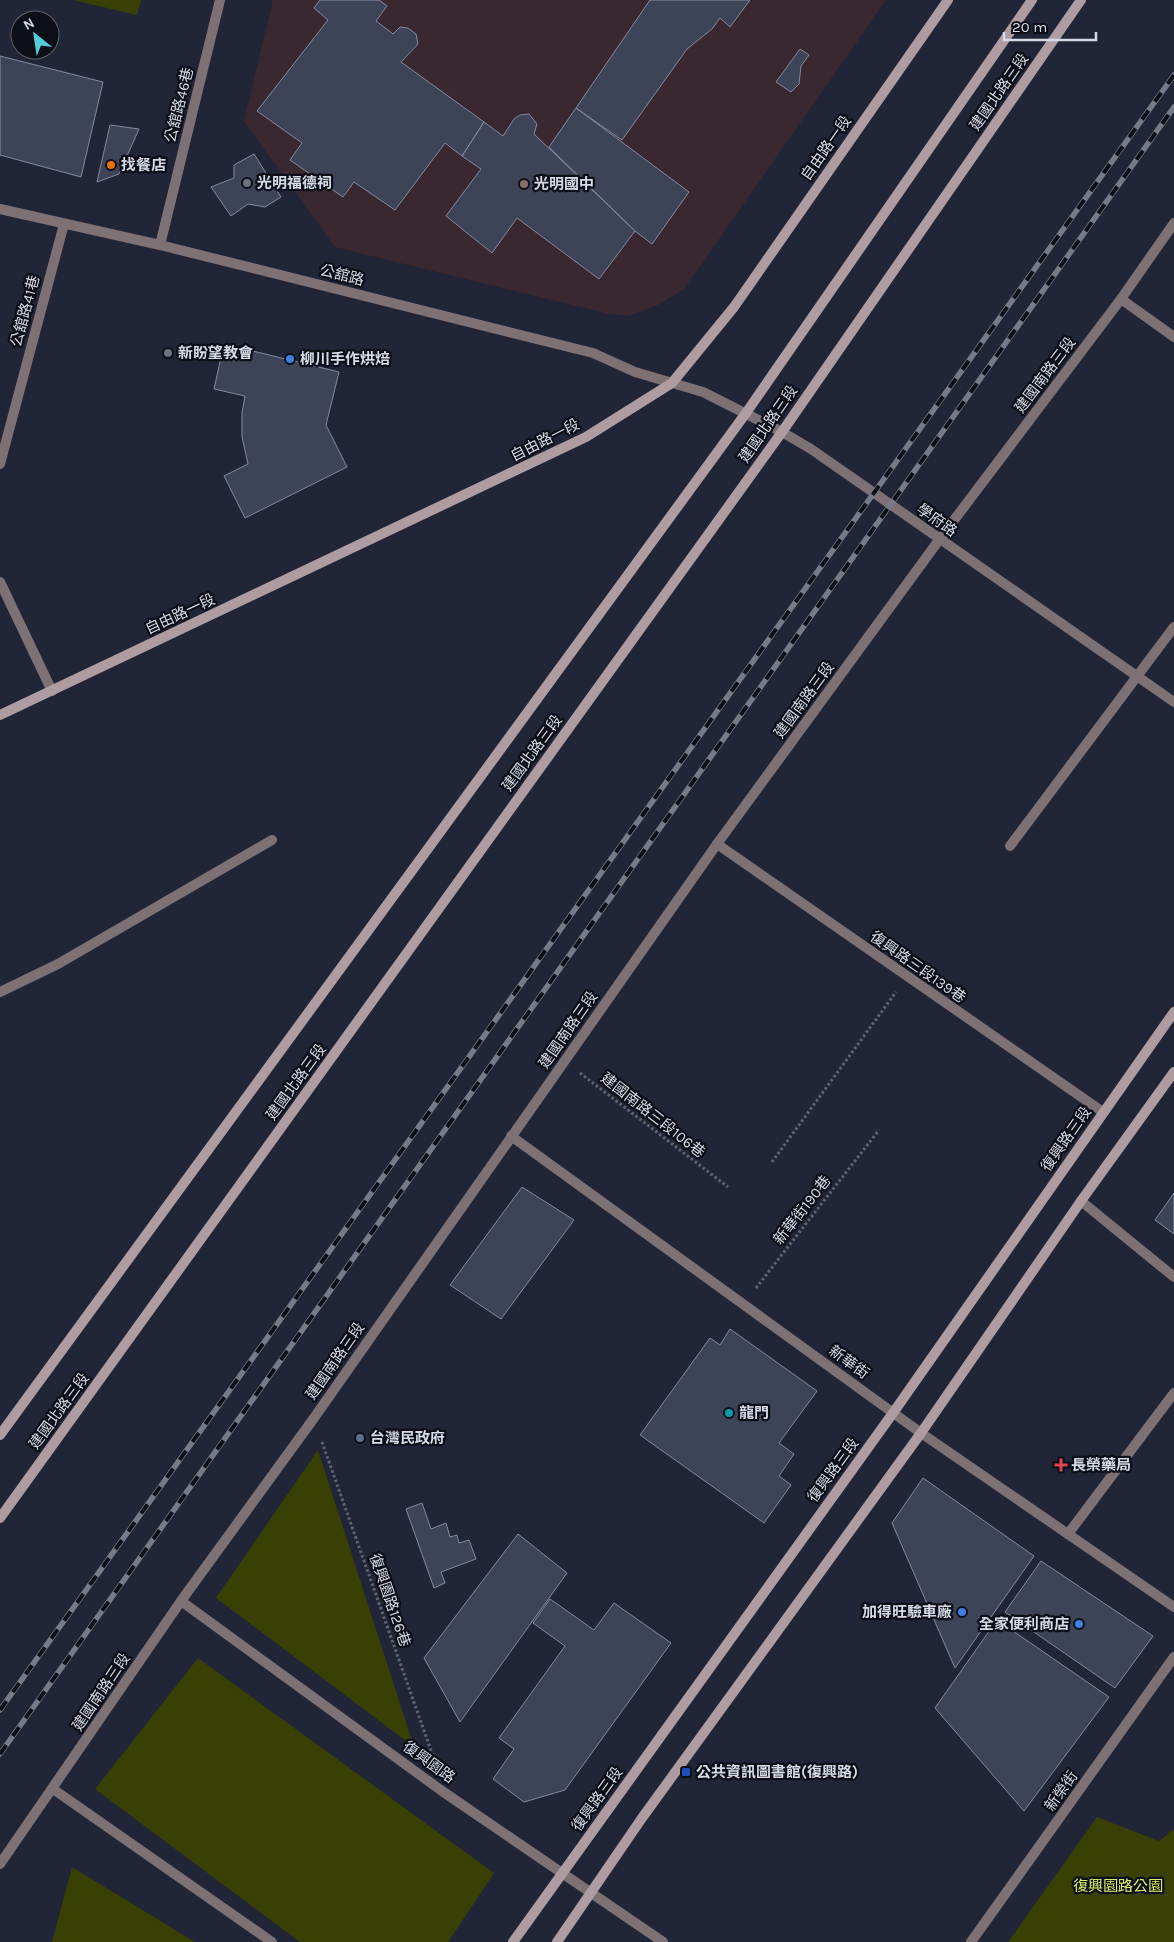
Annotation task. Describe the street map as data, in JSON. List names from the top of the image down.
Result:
{
  "streets": {
    "street": [
      "建國北路三段",
      "公舘路46巷",
      "自由路一段",
      "公舘路",
      "公舘路41巷",
      "建國南路三段",
      "學府路",
      "復興路三段139巷",
      "復興路三段",
      "新華街",
      "復興園路",
      "新榮街"
    ],
    "path": ["建國南路三段106巷", "新華街190巷", "復興園路126巷"]
  },
  "crossings": [
    ["建國北路三段", "學府路"],
    ["公舘路46巷", "公舘路"],
    ["自由路一段", "公舘路"],
    ["自由路一段", "學府路"],
    ["公舘路", "公舘路41巷"],
    ["公舘路", "學府路"],
    ["建國南路三段", "學府路"],
    ["建國南路三段", "復興路三段139巷"],
    ["建國南路三段", "建國南路三段106巷"],
    ["建國南路三段", "新華街"],
    ["建國南路三段", "復興園路126巷"],
    ["建國南路三段", "復興園路"],
    ["復興路三段139巷", "復興路三段"],
    ["復興路三段", "新華街"],
    ["復興路三段", "復興園路"],
    ["新華街190巷", "新華街"],
    ["復興園路126巷", "復興園路"]
  ],
  "parks": ["復興園路公園"],
  "places": {
    "other": [
      "找餐店",
      "光明福德祠",
      "光明國中",
      "新盼望教會",
      "柳川手作烘焙",
      "龍門",
      "台灣民政府",
      "加得旺驗車廠",
      "全家便利商店"
    ],
    "health": ["長榮藥局"],
    "transit": ["公共資訊圖書館(復興路)"]
  },
  "scale_bar": "20 m",
  "north": "top left"
}
